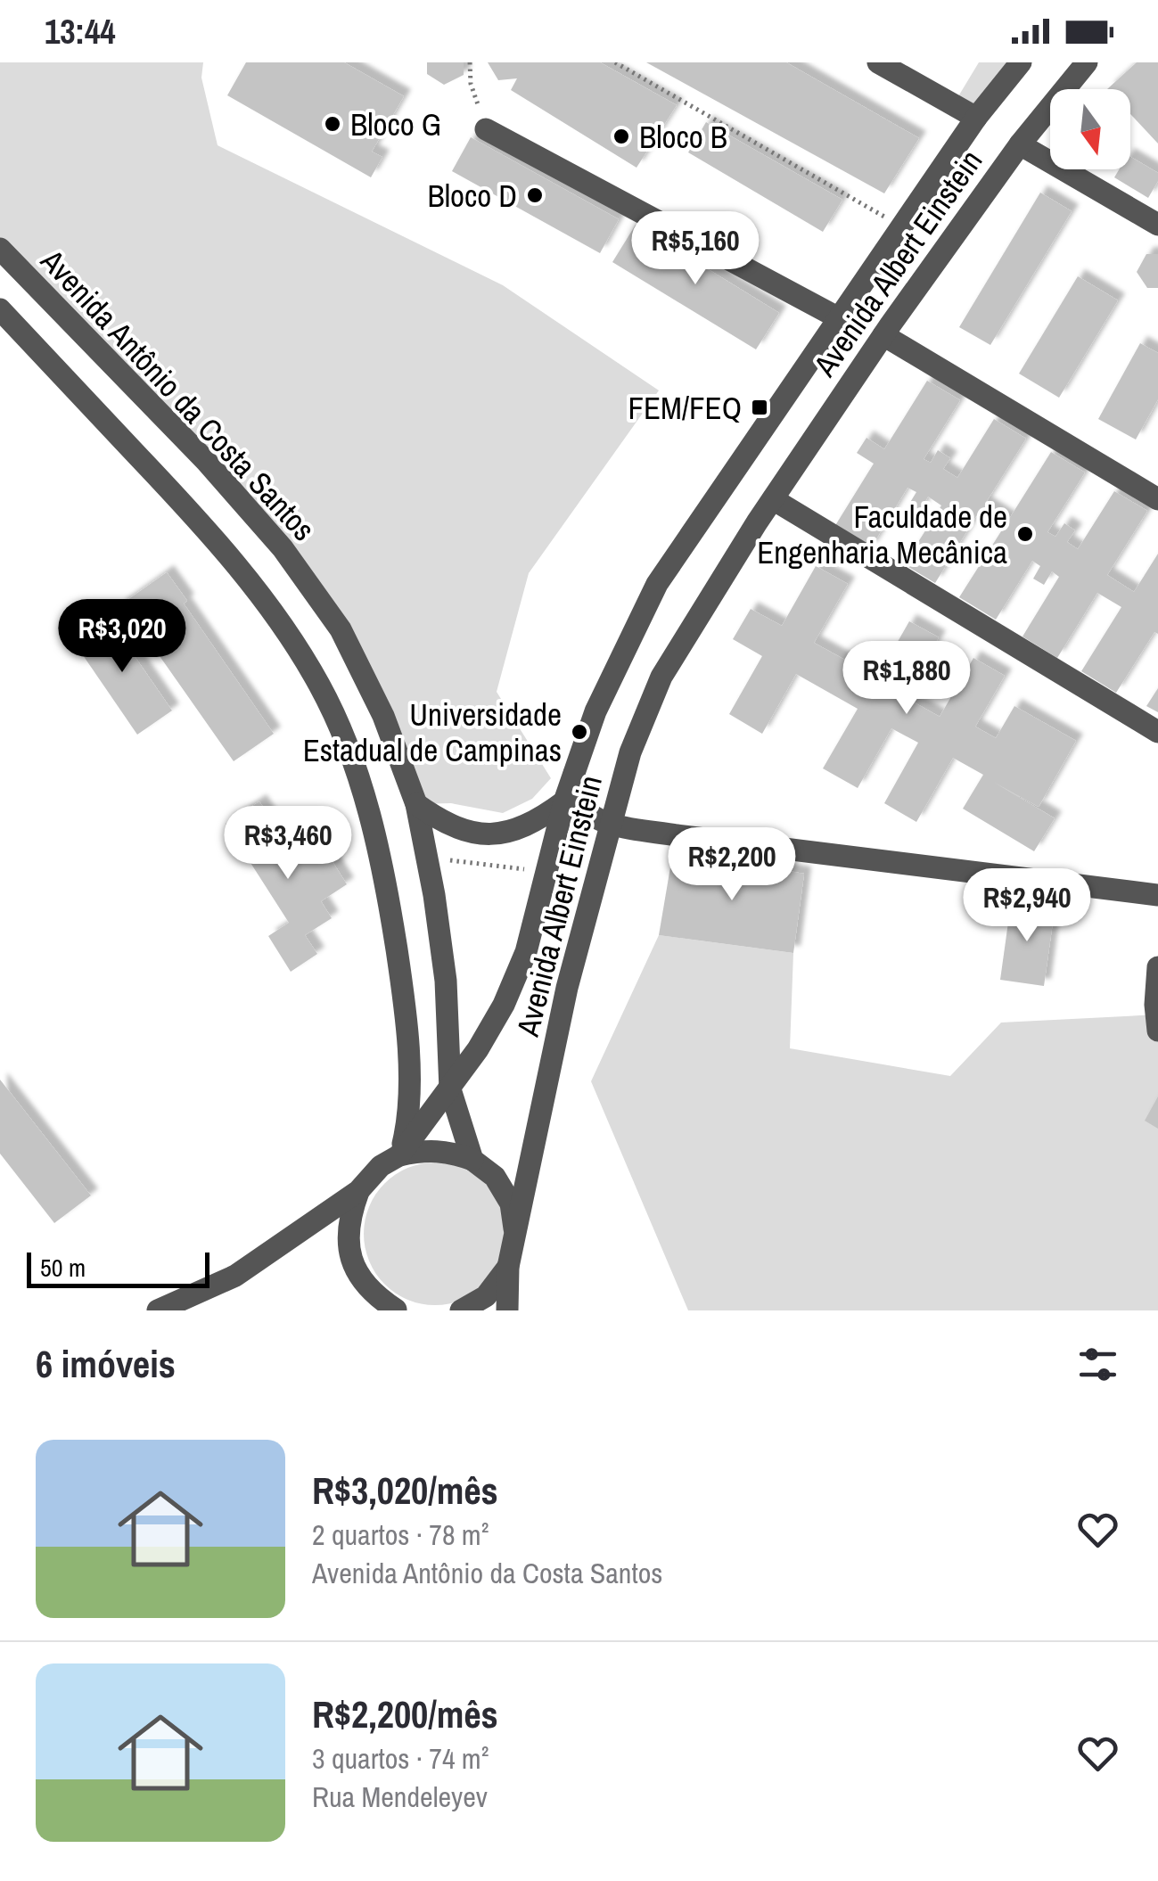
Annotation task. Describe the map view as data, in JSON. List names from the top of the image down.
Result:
{
  "streets": {
    "street": ["Avenida Albert Einstein", "Avenida Antônio da Costa Santos"]
  },
  "crossings": [
    ["Avenida Albert Einstein", "Avenida Antônio da Costa Santos"]
  ],
  "places": {
    "other": [
      "Bloco G",
      "Bloco B",
      "Bloco D",
      "Faculdade de Engenharia Mecânica",
      "Universidade Estadual de Campinas"
    ],
    "transit": ["FEM/FEQ"]
  },
  "scale_bar": "50 m",
  "north": "bottom",
  "page": {
    "status": "13:44",
    "price": [
      "R$5,160",
      "R$3,020",
      "R$1,880",
      "R$3,460",
      "R$2,200",
      "R$2,940"
    ],
    "scale": "50 m",
    "heading": "6 imóveis",
    "list": [
      {
        "name": "R$3,020/mês",
        "note": "2 quartos · 78 m² · Avenida Antônio da Costa Santos"
      },
      {
        "name": "R$2,200/mês",
        "note": "3 quartos · 74 m² · Rua Mendeleyev"
      }
    ]
  }
}
